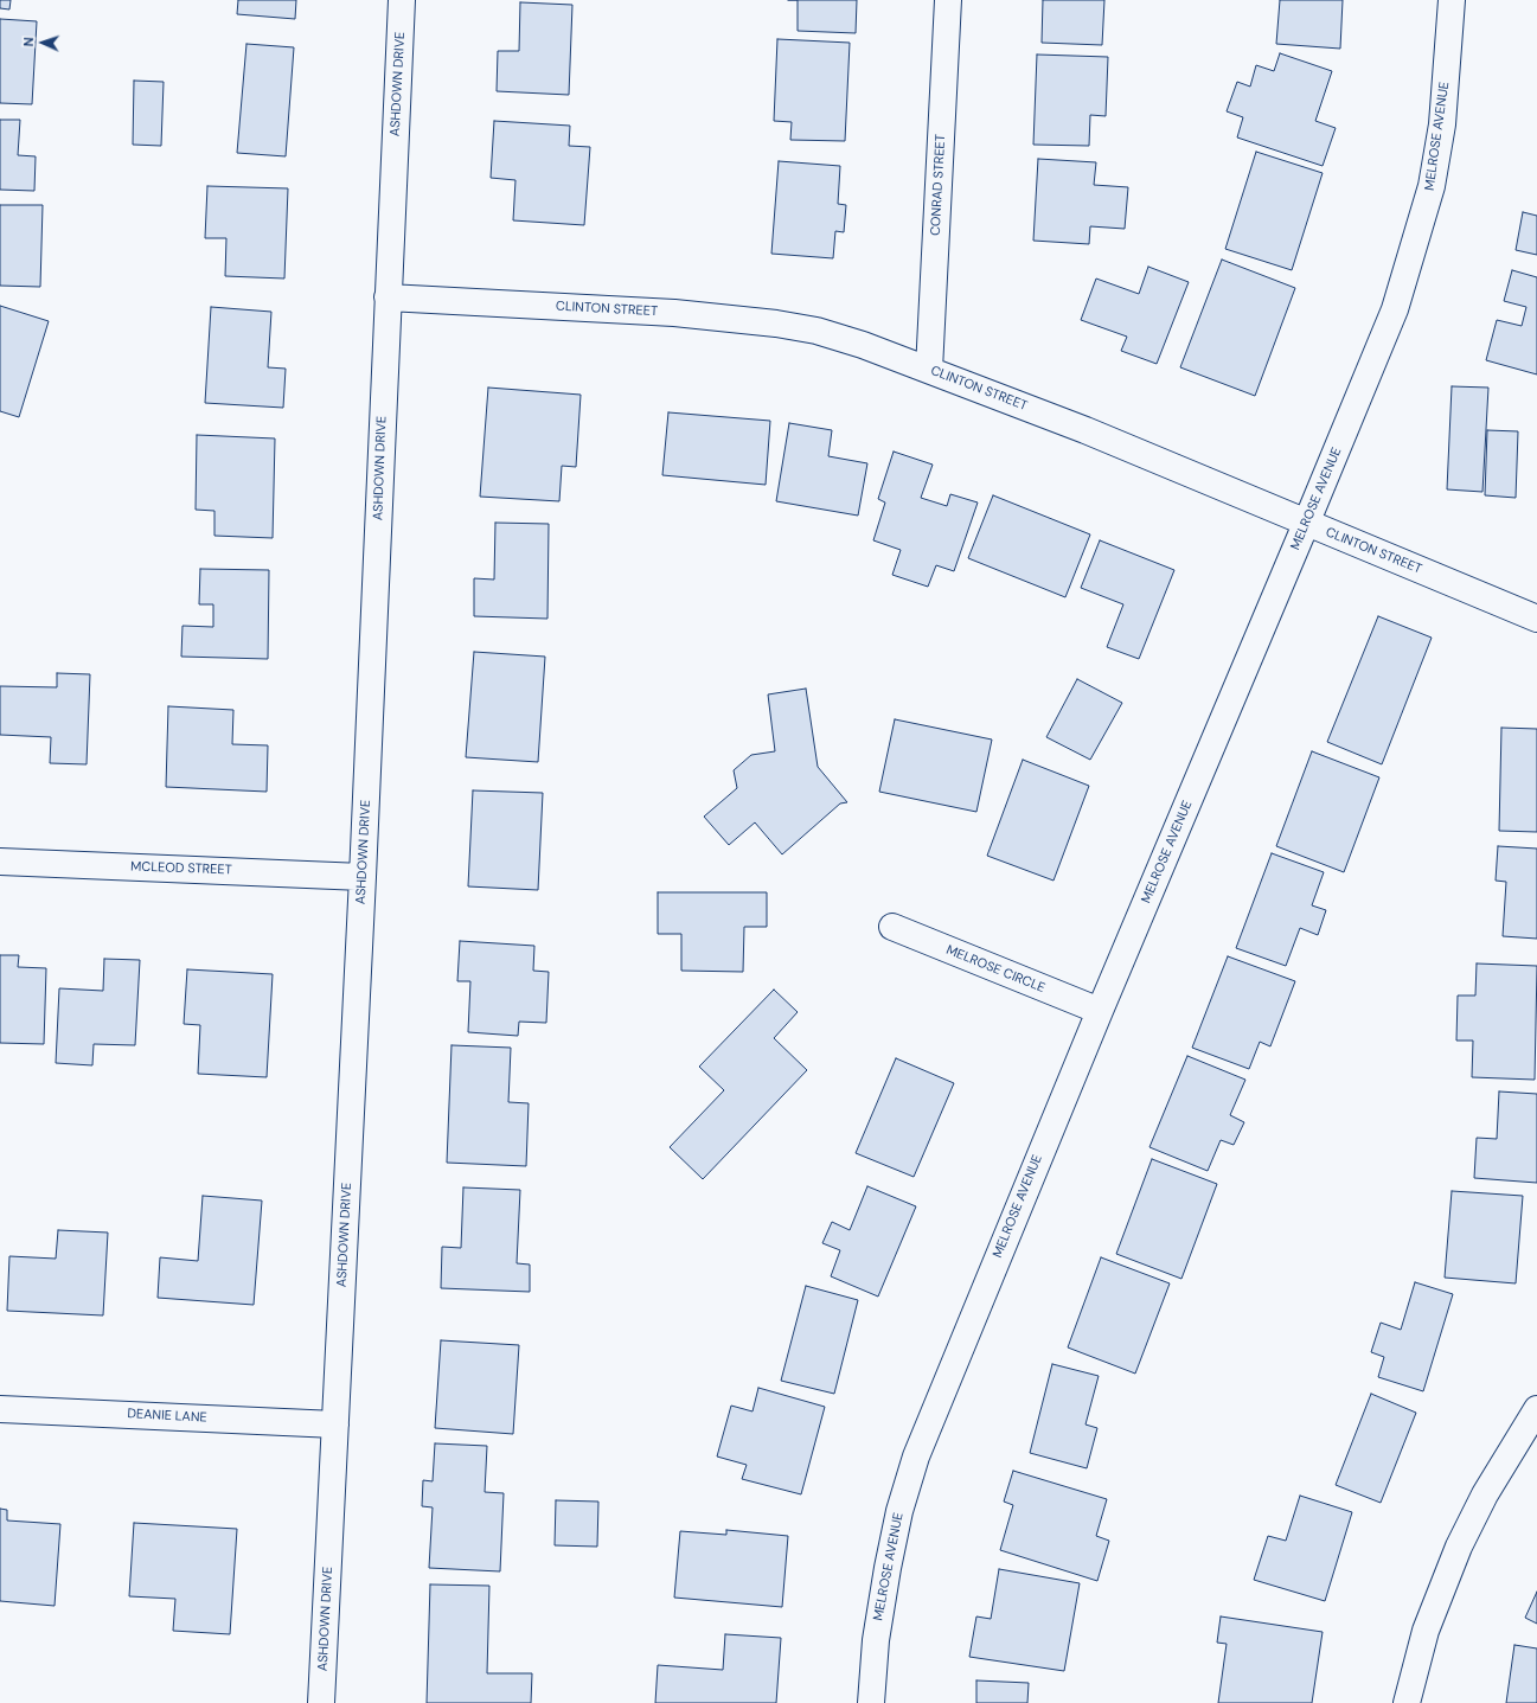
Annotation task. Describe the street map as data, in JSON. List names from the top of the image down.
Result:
{
  "streets": {
    "street": [
      "ASHDOWN DRIVE",
      "MELROSE AVENUE",
      "CONRAD STREET",
      "CLINTON STREET",
      "MCLEOD STREET",
      "MELROSE CIRCLE",
      "DEANIE LANE"
    ]
  },
  "crossings": [
    ["ASHDOWN DRIVE", "CLINTON STREET"],
    ["ASHDOWN DRIVE", "MCLEOD STREET"],
    ["ASHDOWN DRIVE", "DEANIE LANE"],
    ["MELROSE AVENUE", "CLINTON STREET"],
    ["MELROSE AVENUE", "MELROSE CIRCLE"],
    ["CONRAD STREET", "CLINTON STREET"]
  ],
  "north": "left"
}
